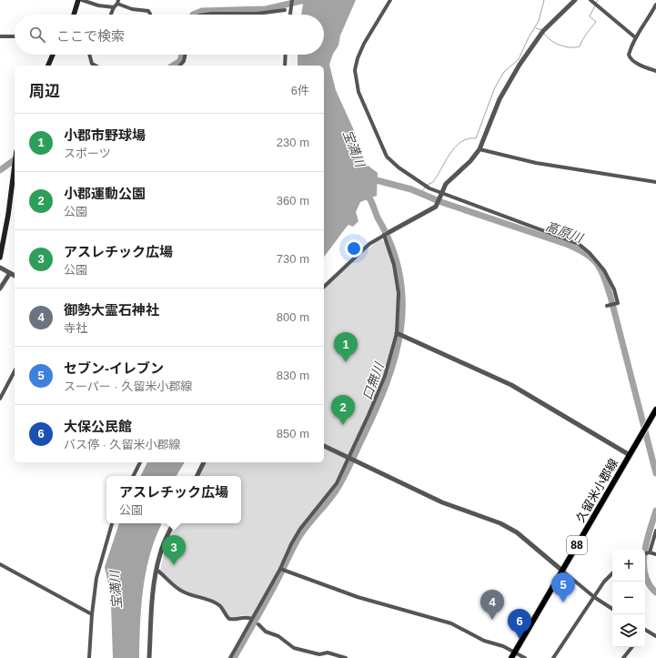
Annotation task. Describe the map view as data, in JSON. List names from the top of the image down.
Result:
{
  "streets": {
    "main road": ["久留米小郡線", "88"]
  },
  "water": ["宝満川", "高原川", "口無川"],
  "page": {
    "search": "ここで検索",
    "heading": ["周辺", "6件"],
    "list": [
      {
        "mark": "1",
        "name": "小郡市野球場",
        "note": "スポーツ",
        "value": "230 m"
      },
      {
        "mark": "2",
        "name": "小郡運動公園",
        "note": "公園",
        "value": "360 m"
      },
      {
        "mark": "3",
        "name": "アスレチック広場",
        "note": "公園",
        "value": "730 m"
      },
      {
        "mark": "4",
        "name": "御勢大霊石神社",
        "note": "寺社",
        "value": "800 m"
      },
      {
        "mark": "5",
        "name": "セブン-イレブン",
        "note": "スーパー · 久留米小郡線",
        "value": "830 m"
      },
      {
        "mark": "6",
        "name": "大保公民館",
        "note": "バス停 · 久留米小郡線",
        "value": "850 m"
      }
    ],
    "pins": [
      "1",
      "2",
      "3",
      "5",
      "4",
      "6"
    ],
    "popup": ["アスレチック広場", "公園"],
    "map_buttons": ["+", "−"]
  }
}
